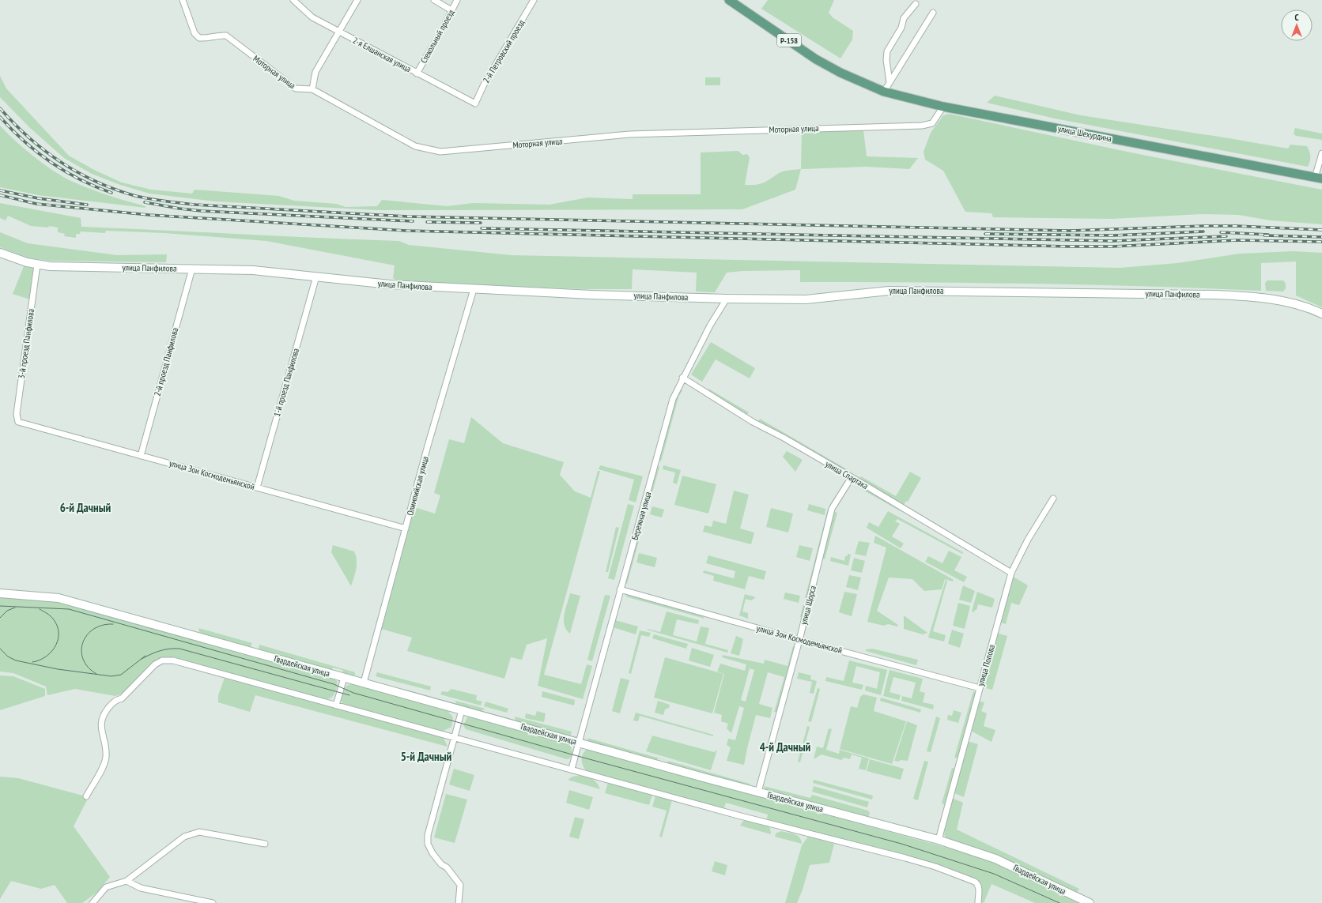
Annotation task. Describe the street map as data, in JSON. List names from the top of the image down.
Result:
{
  "streets": {
    "main road": [
      "Р-158",
      "улица Шехурдина",
      "улица Панфилова",
      "Гвардейская улица"
    ],
    "street": [
      "Стекольный проезд",
      "2-й Петровский проезд",
      "2-я Елшанская улица",
      "Моторная улица",
      "3-й проезд Панфилова",
      "2-й проезд Панфилова",
      "1-й проезд Панфилова",
      "улица Зои Космодемьянской",
      "улица Спартака",
      "Олимпийская улица",
      "Бережная улица",
      "улица Щорса",
      "улица Попова"
    ]
  },
  "crossings": [
    ["Стекольный проезд", "2-я Елшанская улица"],
    ["2-й Петровский проезд", "2-я Елшанская улица"],
    ["Моторная улица", "улица Шехурдина"],
    ["улица Панфилова", "3-й проезд Панфилова"],
    ["улица Панфилова", "2-й проезд Панфилова"],
    ["улица Панфилова", "1-й проезд Панфилова"],
    ["улица Панфилова", "Олимпийская улица"],
    ["улица Панфилова", "Бережная улица"],
    ["3-й проезд Панфилова", "улица Зои Космодемьянской"],
    ["2-й проезд Панфилова", "улица Зои Космодемьянской"],
    ["1-й проезд Панфилова", "улица Зои Космодемьянской"],
    ["улица Зои Космодемьянской", "Олимпийская улица"],
    ["улица Зои Космодемьянской", "Бережная улица"],
    ["улица Зои Космодемьянской", "улица Щорса"],
    ["улица Зои Космодемьянской", "улица Попова"],
    ["улица Спартака", "Бережная улица"],
    ["улица Спартака", "улица Щорса"],
    ["улица Спартака", "улица Попова"],
    ["Олимпийская улица", "Гвардейская улица"],
    ["Бережная улица", "Гвардейская улица"],
    ["улица Щорса", "Гвардейская улица"],
    ["улица Попова", "Гвардейская улица"]
  ],
  "districts": ["6-й Дачный", "4-й Дачный", "5-й Дачный"],
  "north": "top"
}
